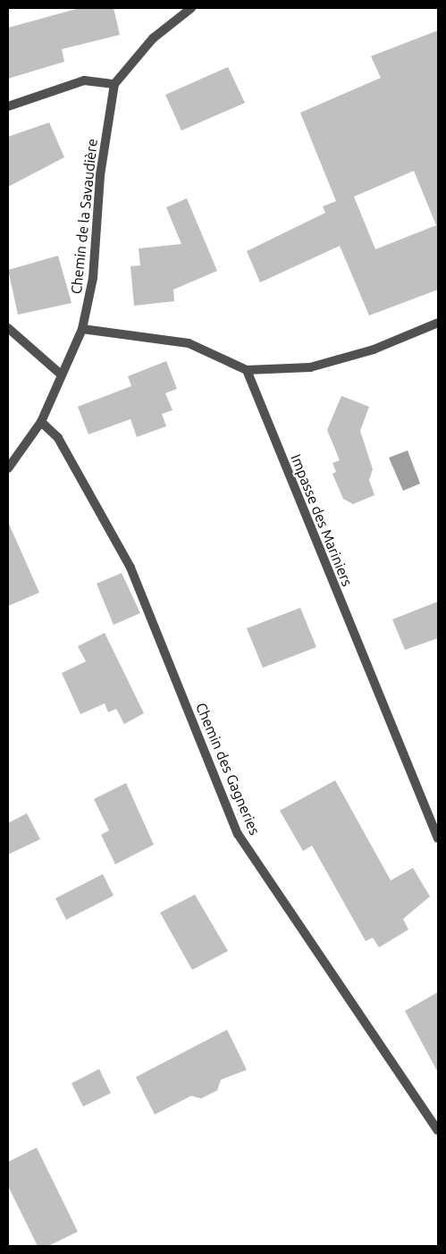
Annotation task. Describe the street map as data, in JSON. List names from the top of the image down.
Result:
{
  "streets": {
    "street": ["Chemin de la Savaudière", "Impasse des Mariniers", "Chemin des Gagneries"]
  },
  "crossings": [
    ["Chemin de la Savaudière", "Chemin des Gagneries"]
  ]
}
